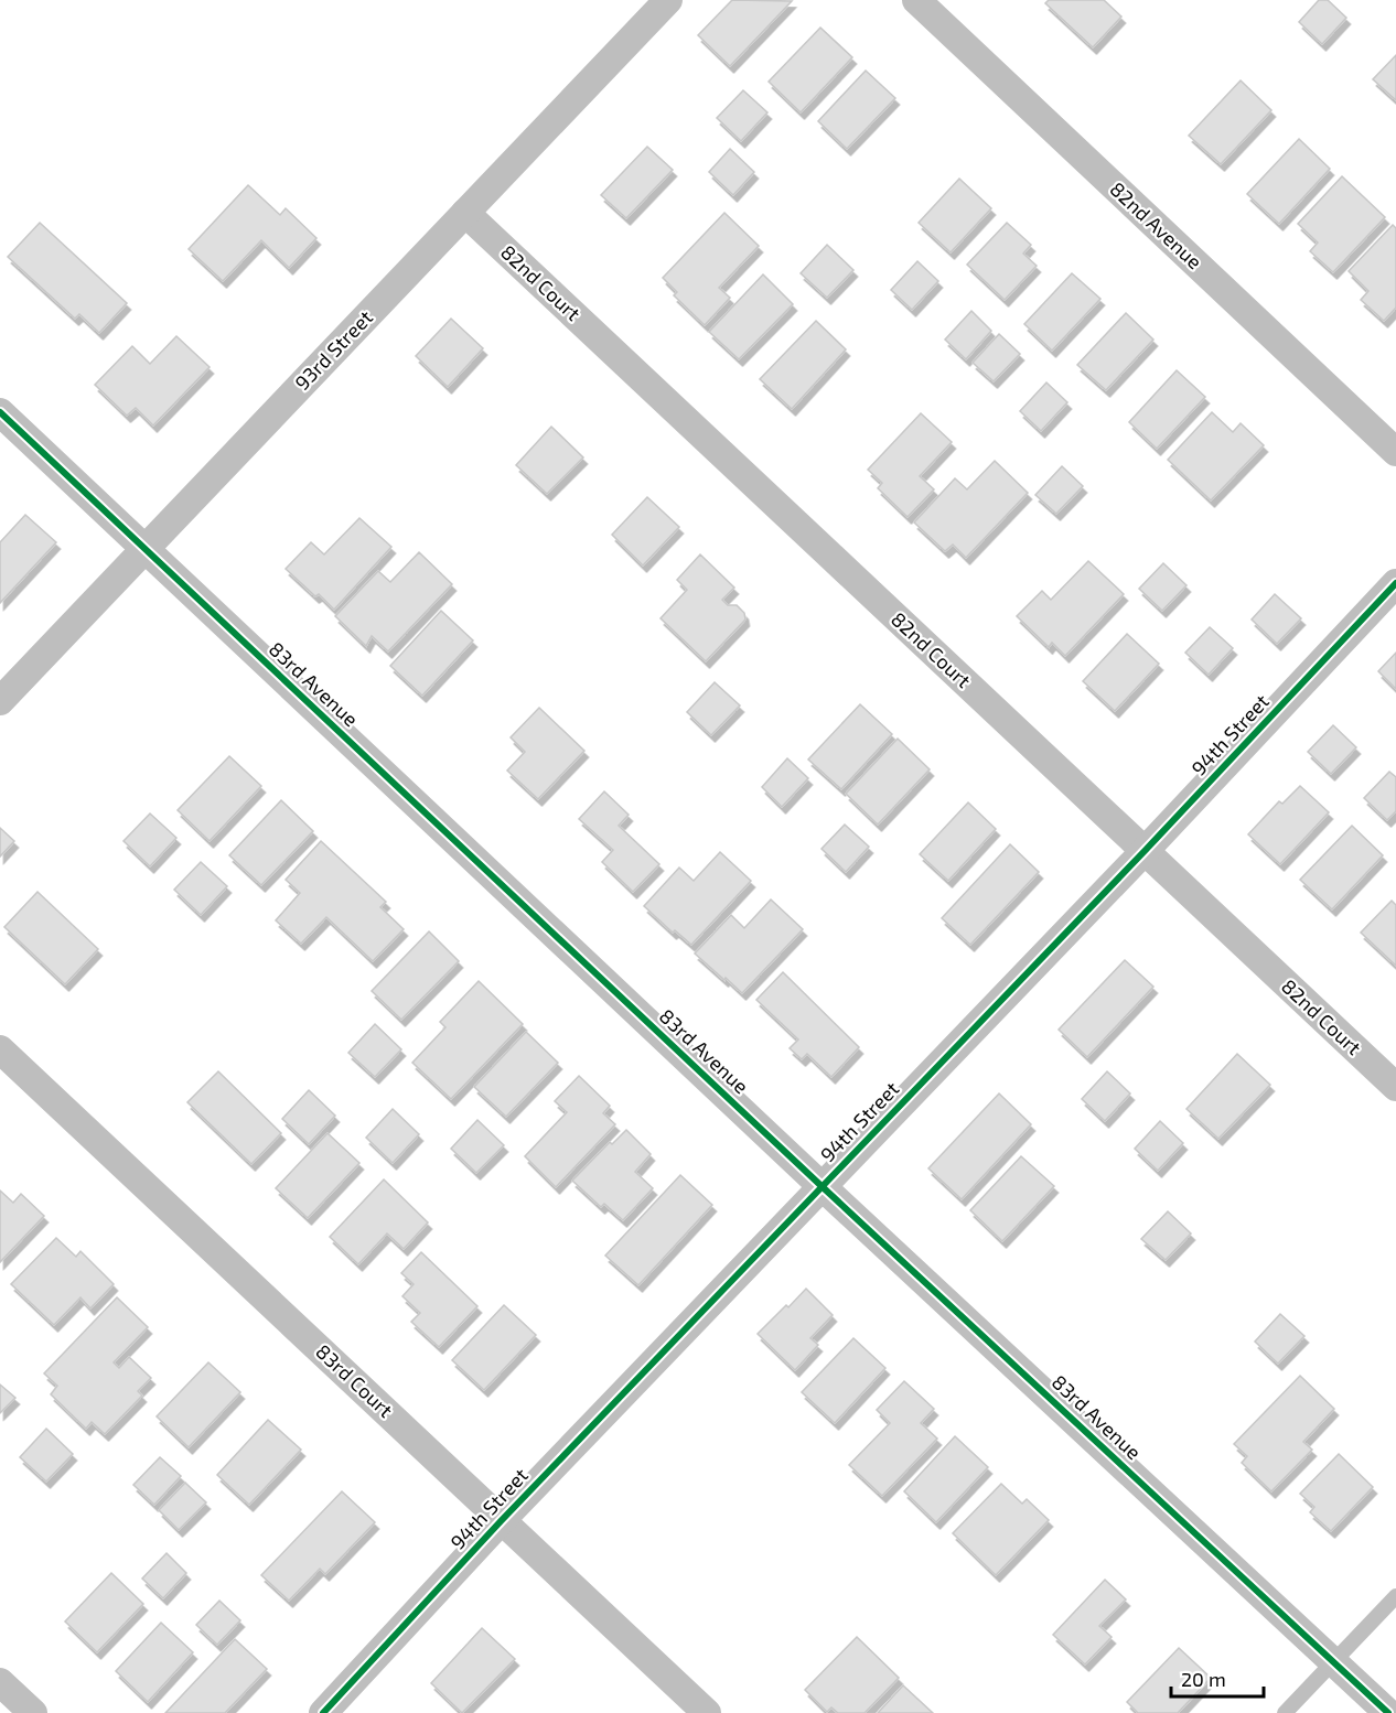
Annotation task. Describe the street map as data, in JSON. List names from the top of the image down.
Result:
{
  "streets": {
    "street": [
      "82nd Avenue",
      "82nd Court",
      "93rd Street",
      "83rd Avenue",
      "94th Street",
      "83rd Court"
    ]
  },
  "crossings": [
    ["82nd Court", "93rd Street"],
    ["82nd Court", "94th Street"],
    ["93rd Street", "83rd Avenue"],
    ["83rd Avenue", "94th Street"],
    ["94th Street", "83rd Court"]
  ],
  "scale_bar": "20 m"
}
